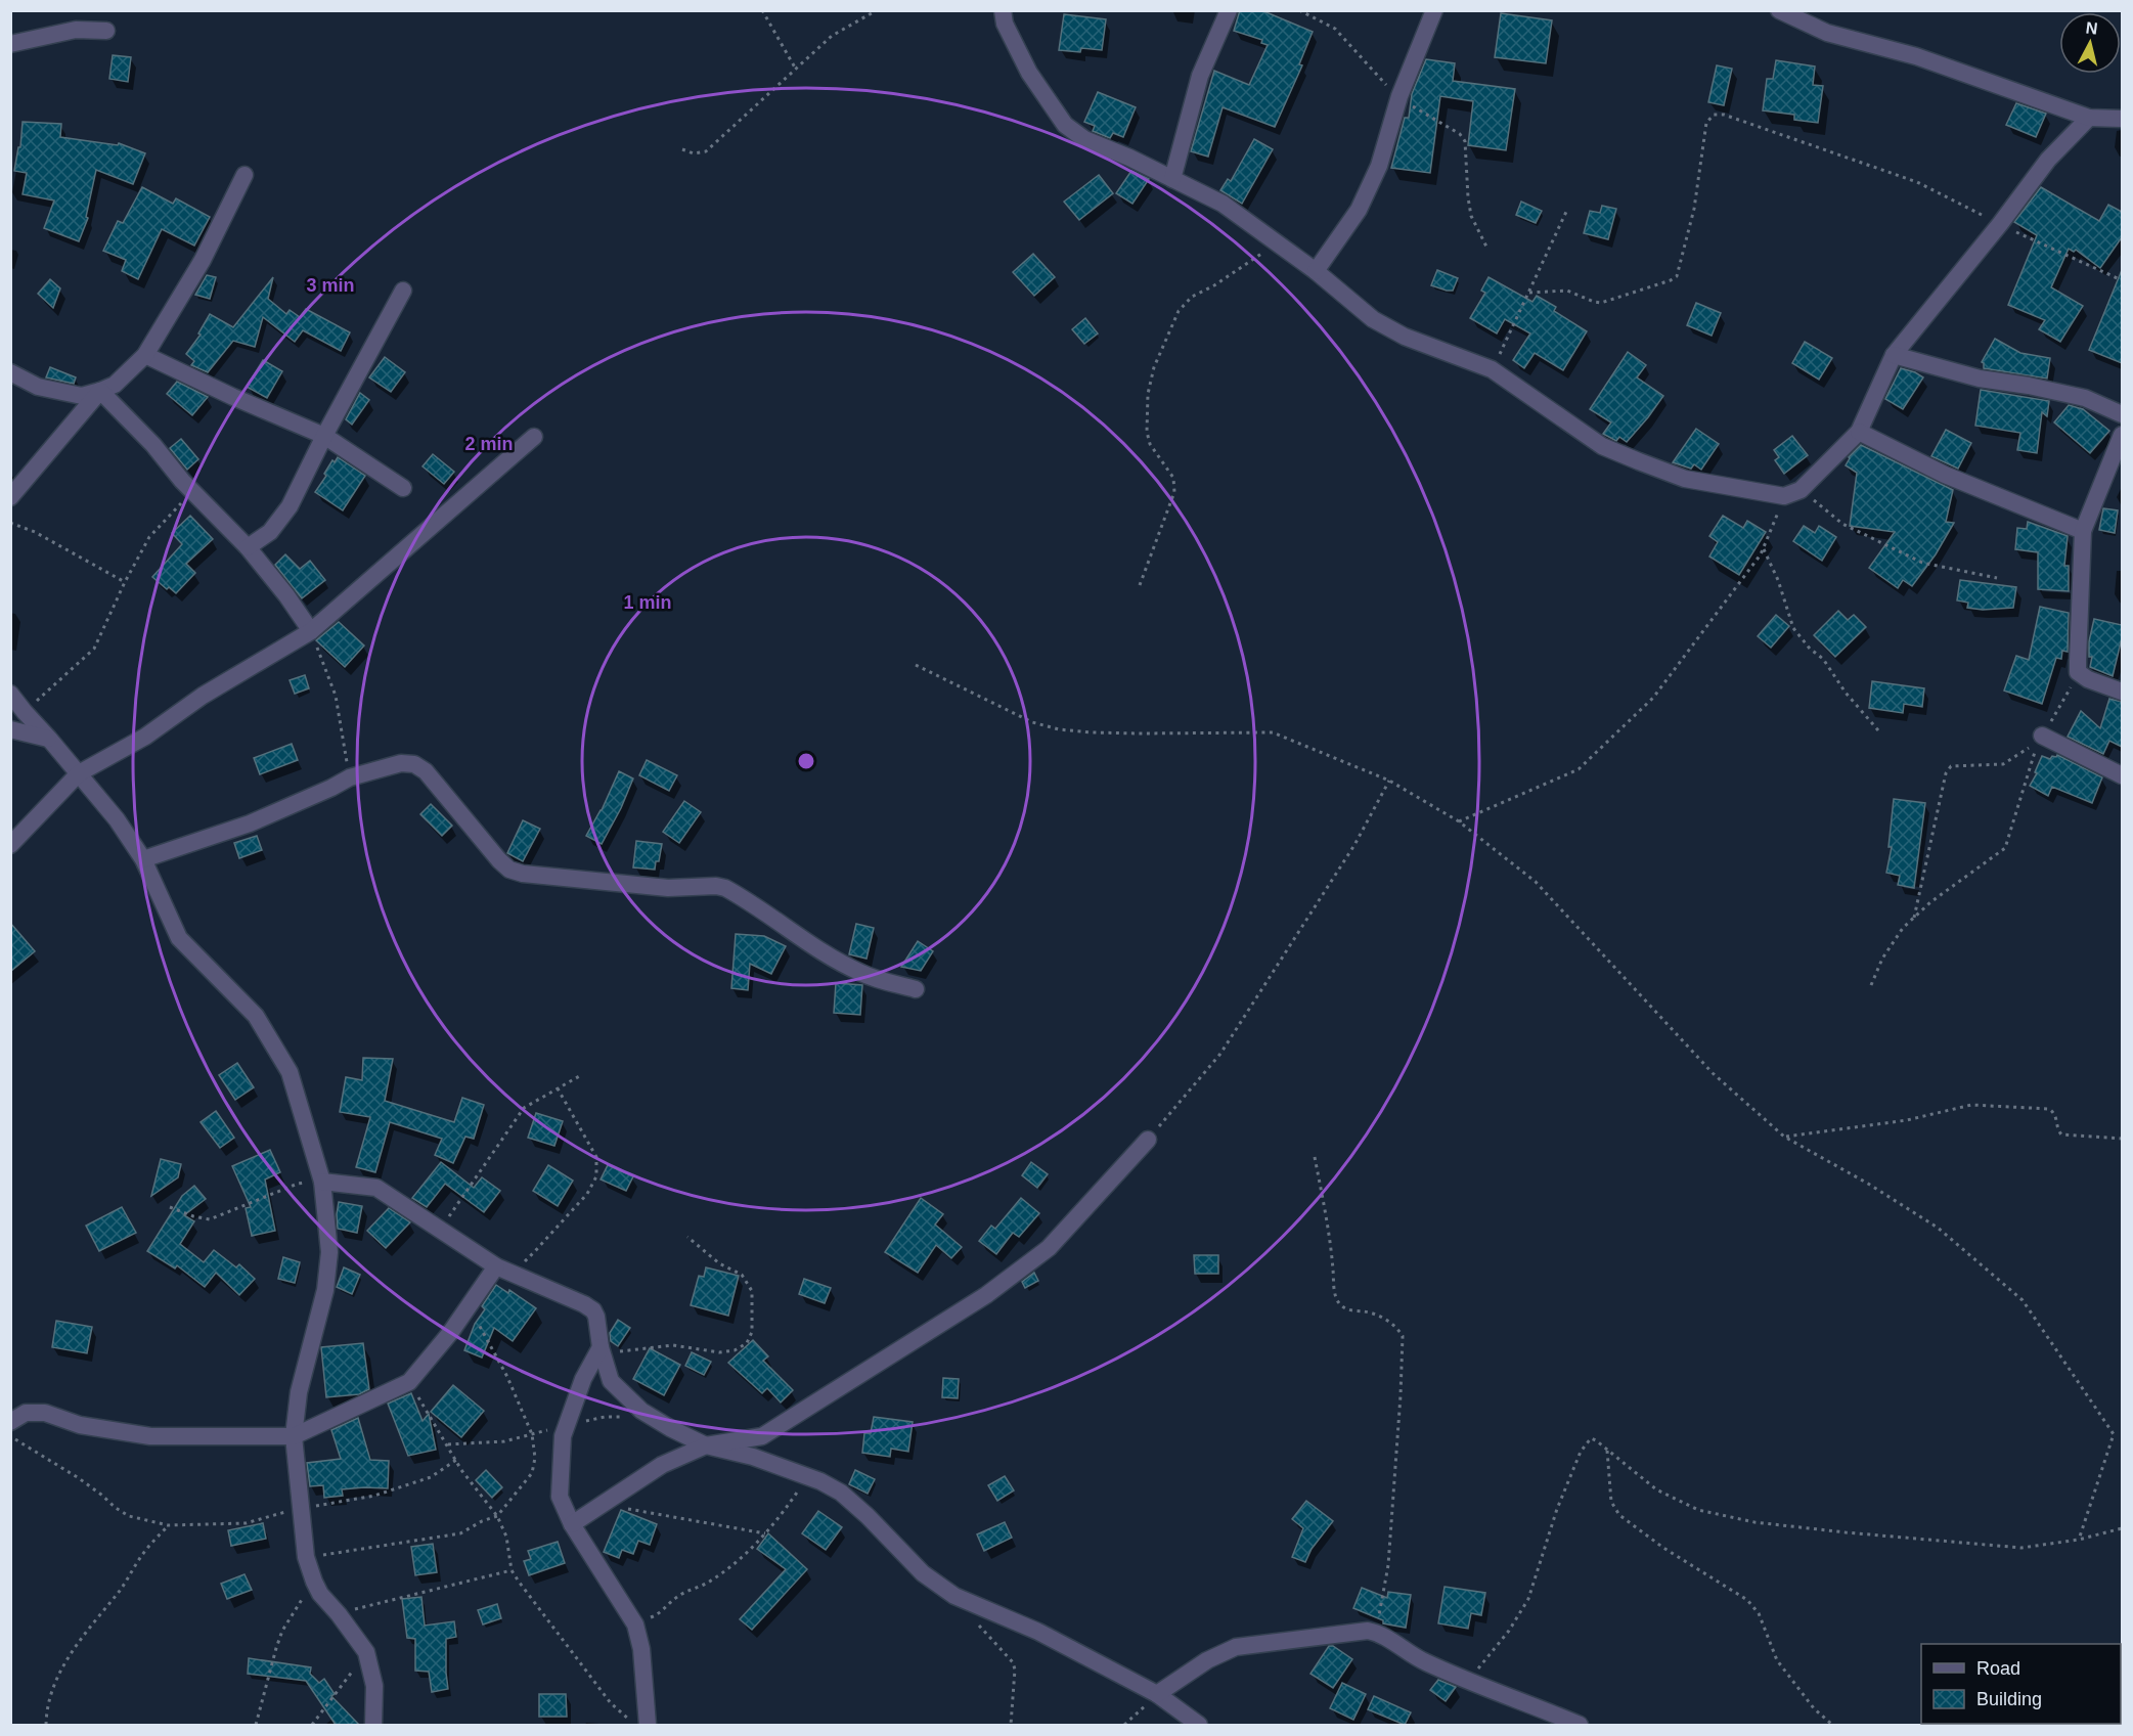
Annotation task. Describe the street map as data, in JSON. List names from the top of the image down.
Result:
{
  "legend": ["Road", "Building"],
  "north": "top",
  "rings": ["3 min", "2 min", "1 min"]
}
